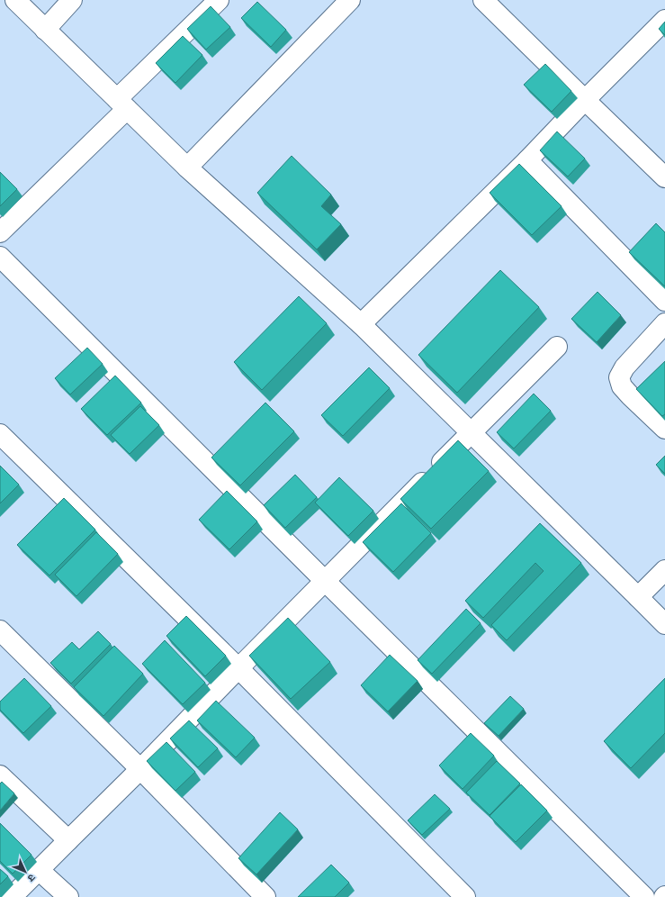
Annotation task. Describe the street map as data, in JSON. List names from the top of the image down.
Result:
{
  "north": "bottom right"
}
